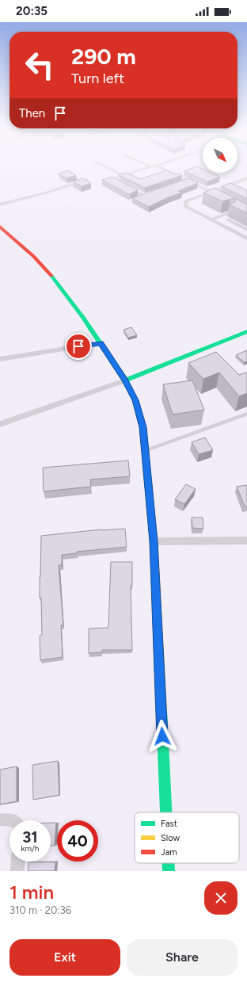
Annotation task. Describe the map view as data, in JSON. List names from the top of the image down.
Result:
{
  "legend": ["Fast", "Slow", "Jam"],
  "north": "bottom right",
  "page": {
    "status": "20:35",
    "turn": ["290 m", "Turn left"],
    "then": "Then",
    "speed": "31 km/h",
    "limit": "40",
    "heading": ["1 min", "310 m · 20:36"],
    "buttons": ["Exit", "Share"]
  }
}
